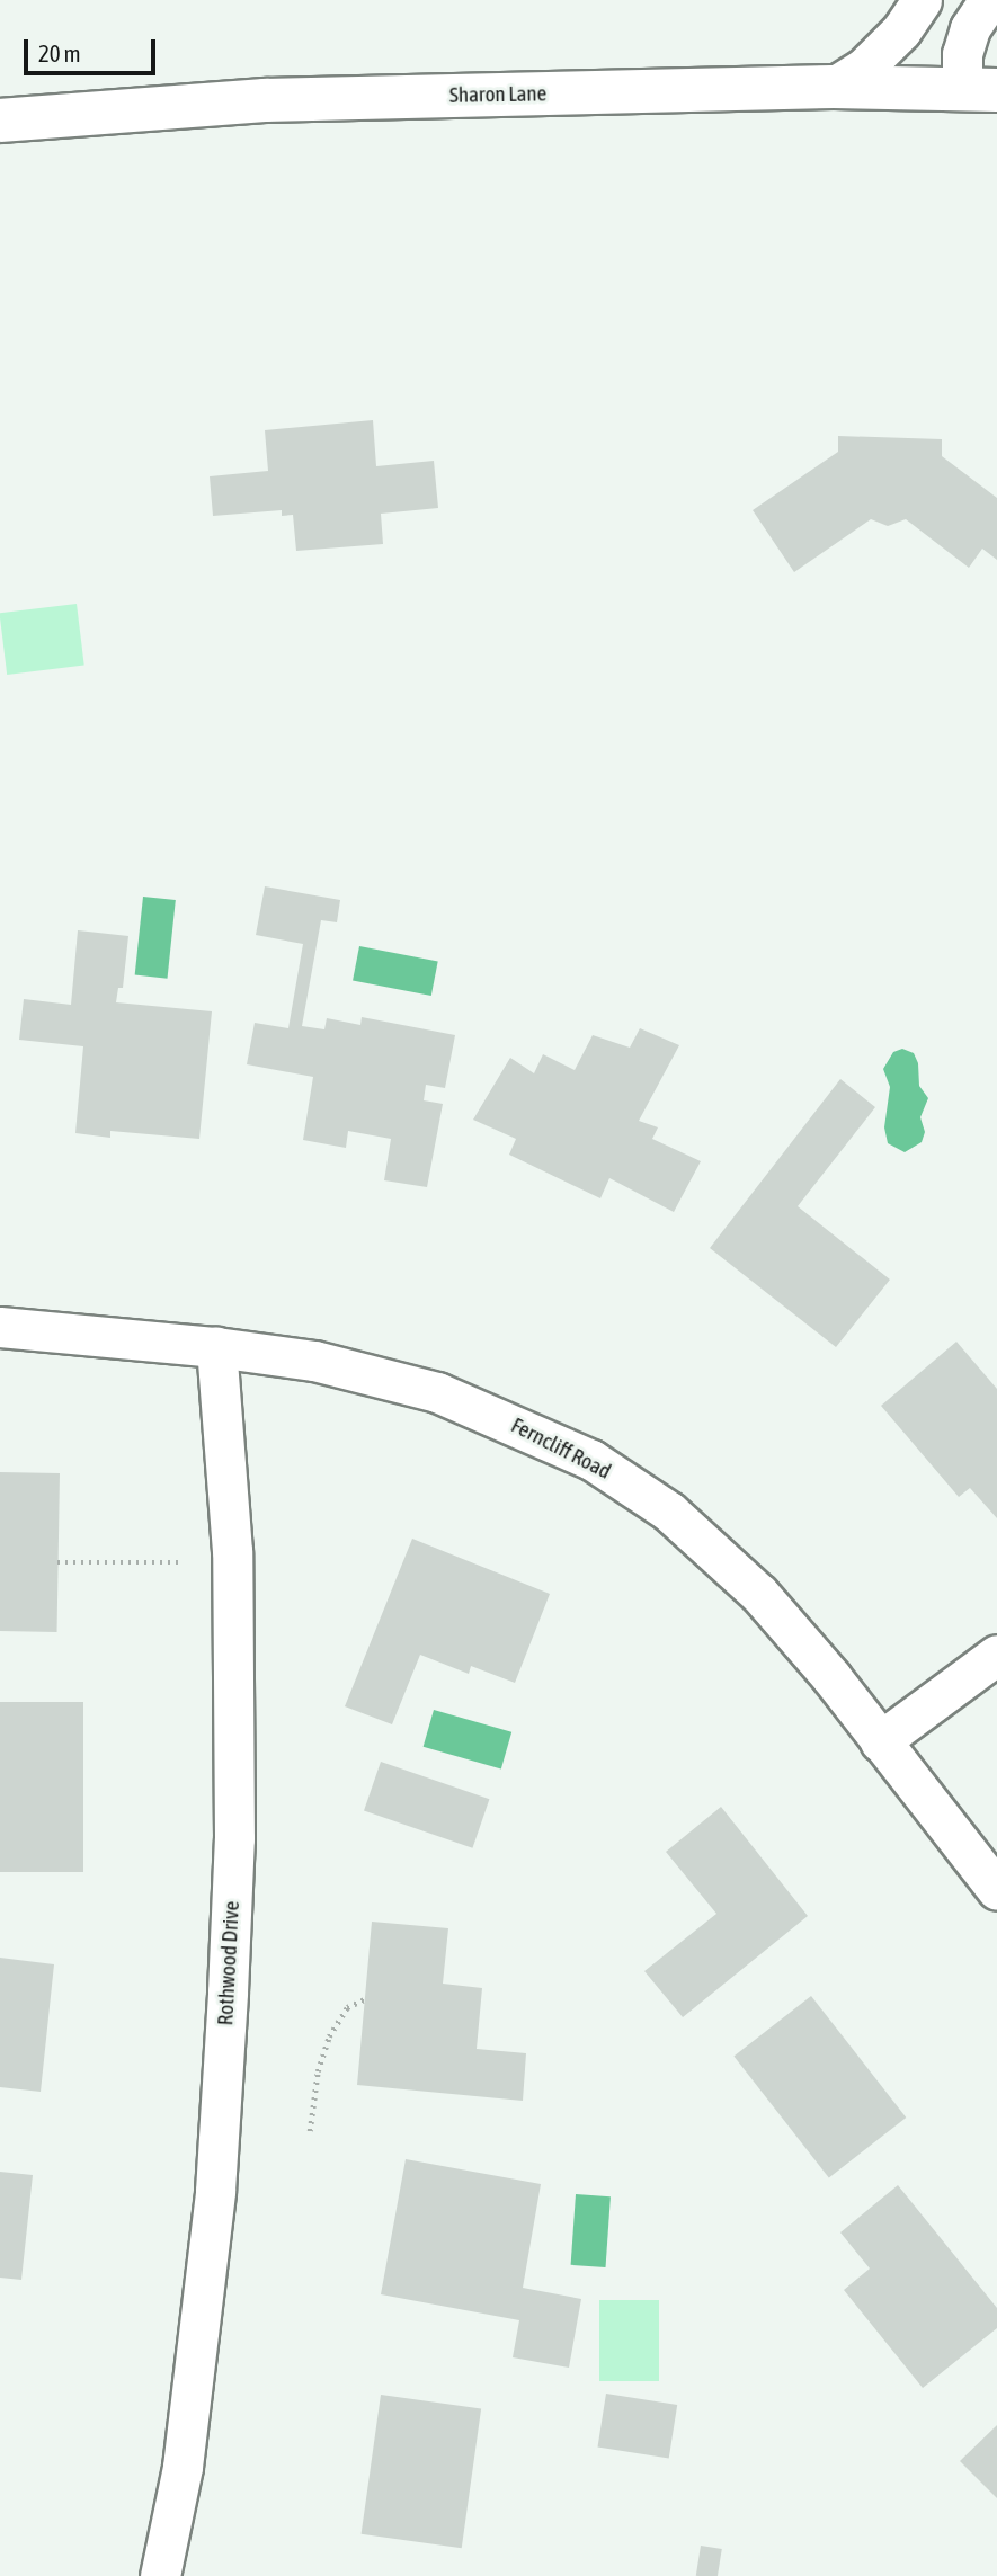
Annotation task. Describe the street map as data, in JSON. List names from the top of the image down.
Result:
{
  "streets": {
    "main road": ["Sharon Lane"],
    "street": ["Ferncliff Road", "Rothwood Drive"]
  },
  "crossings": [
    ["Ferncliff Road", "Rothwood Drive"]
  ],
  "scale_bar": "20 m"
}
